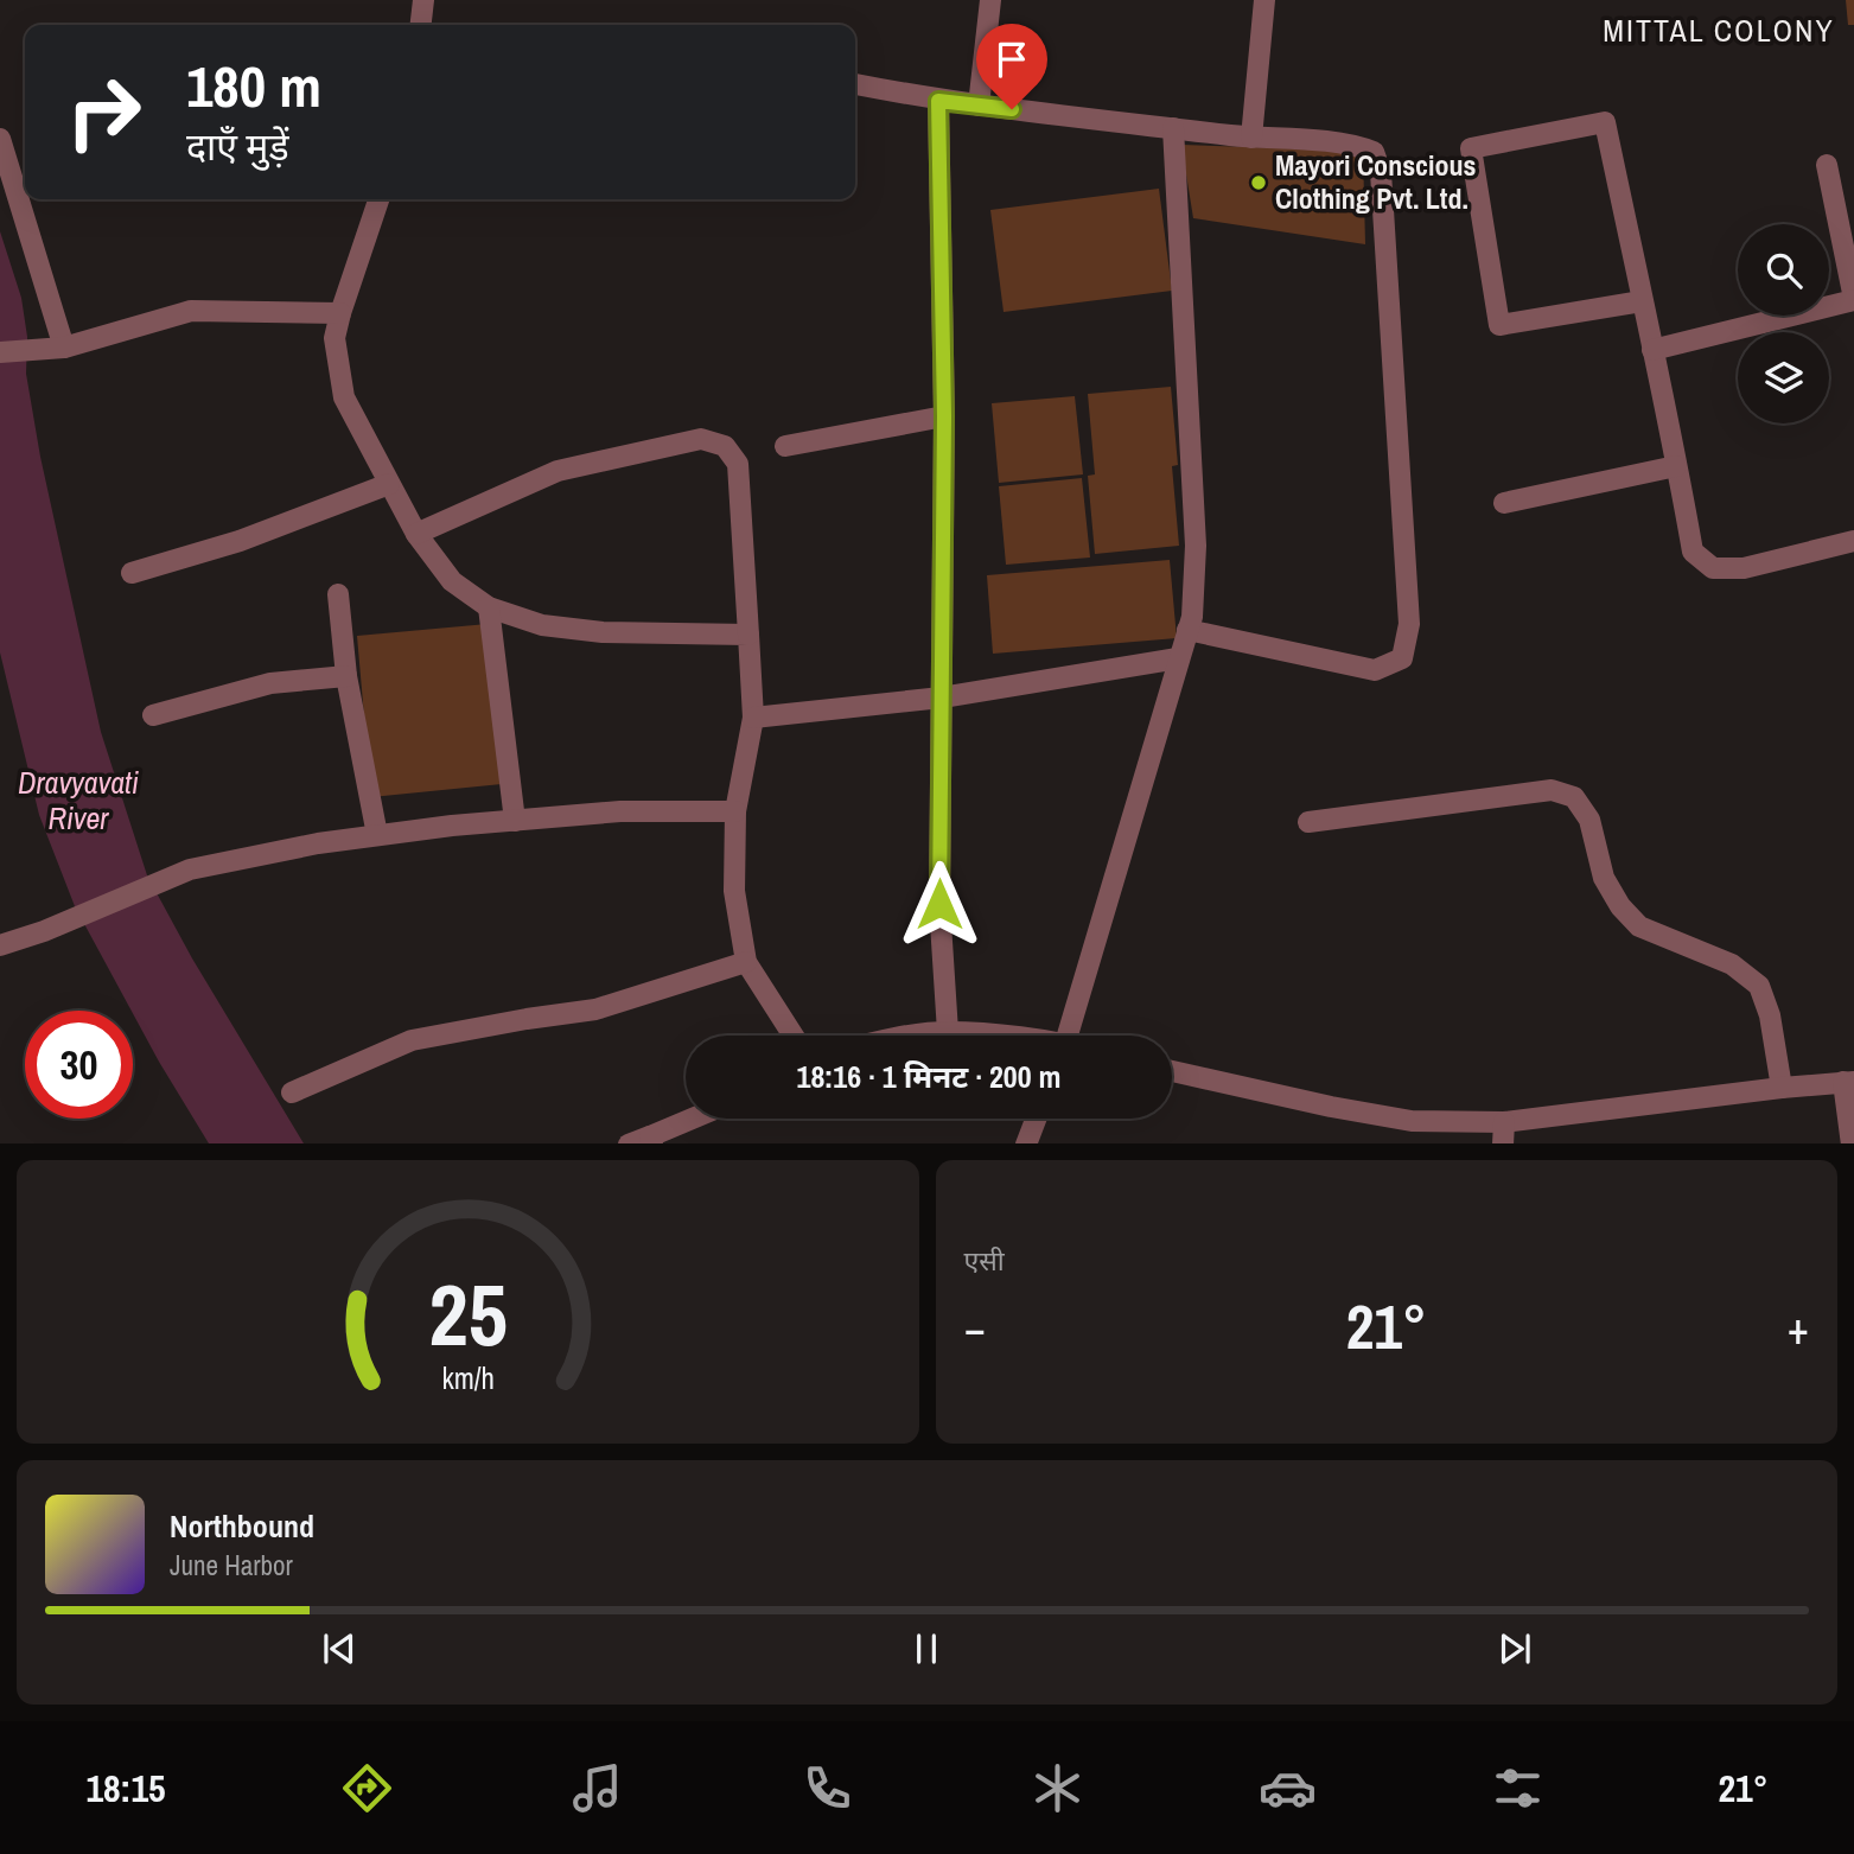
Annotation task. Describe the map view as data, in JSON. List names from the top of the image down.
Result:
{
  "districts": ["MITTAL COLONY"],
  "water": ["Dravyavati River"],
  "places": ["Mayori Conscious Clothing Pvt. Ltd."],
  "page": {
    "turn": ["180 m", "दाएँ मुड़ें"],
    "limit": "30",
    "trip": "18:16 · 1 मिनट · 200 m",
    "tile": "एसी",
    "heat": ["−", "21°", "+"],
    "song": ["Northbound", "June Harbor"],
    "tabs": ["18:15", "21°"],
    "gauge": ["25", "km/h"]
  }
}
